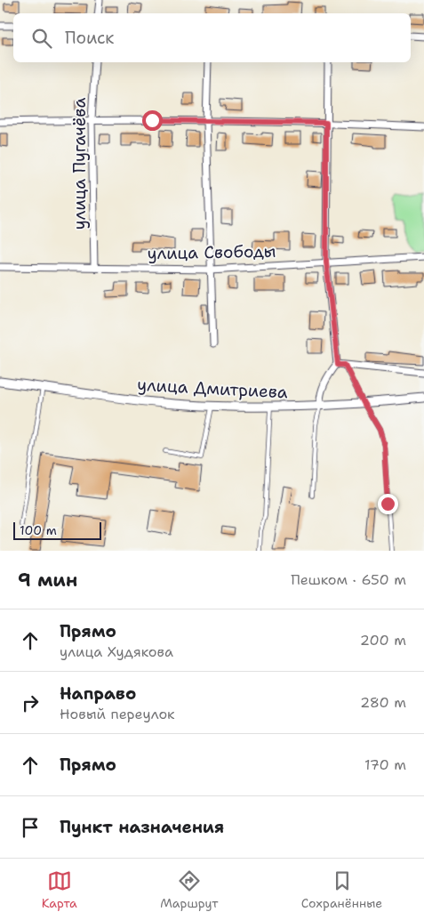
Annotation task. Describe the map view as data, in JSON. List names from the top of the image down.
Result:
{
  "streets": {
    "street": ["улица Пугачёва", "улица Свободы", "улица Дмитриева"]
  },
  "crossings": [
    ["улица Пугачёва", "улица Свободы"]
  ],
  "scale_bar": "100 m",
  "page": {
    "search": "Поиск",
    "scale": "100 m",
    "heading": ["9 мин", "Пешком · 650 m"],
    "list": [
      ["Прямо", "улица Худякова", "200 m"],
      ["Направо", "Новый переулок", "280 m"],
      ["Прямо", "170 m"],
      "Пункт назначения"
    ],
    "nav": ["Карта", "Маршрут", "Сохранённые"]
  }
}
